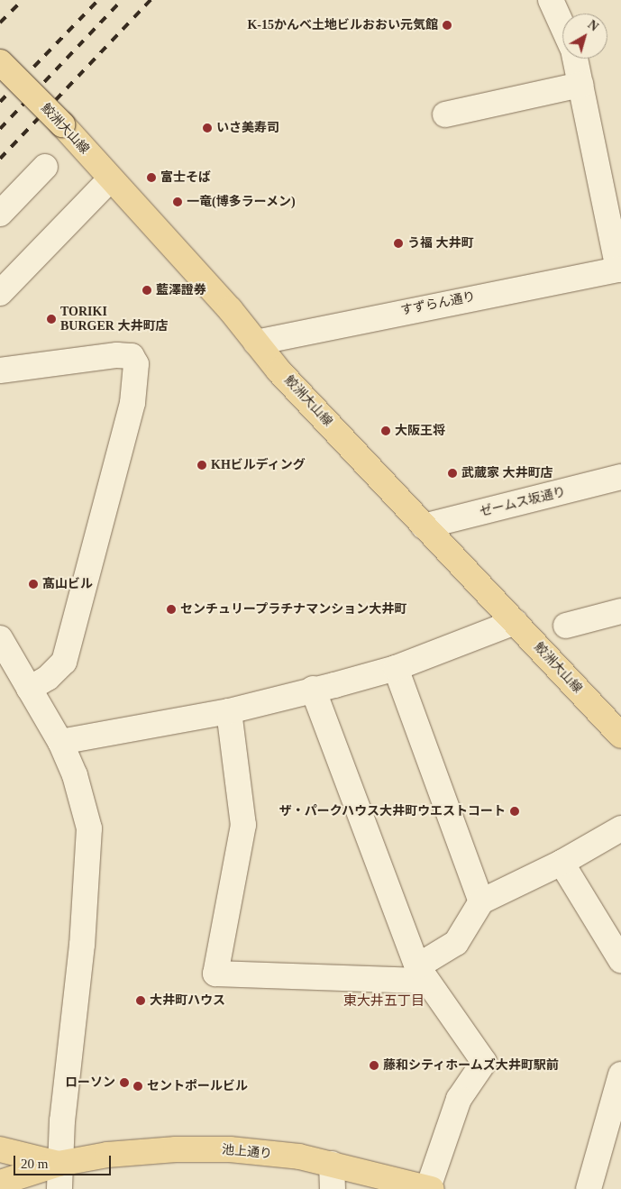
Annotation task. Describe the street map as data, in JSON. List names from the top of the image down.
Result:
{
  "streets": {
    "main road": ["鮫洲大山線", "池上通り"],
    "street": ["すずらん通り", "ゼームス坂通り"]
  },
  "crossings": [
    ["鮫洲大山線", "すずらん通り"],
    ["鮫洲大山線", "ゼームス坂通り"]
  ],
  "districts": ["東大井五丁目"],
  "places": [
    "K-15かんべ土地ビルおおい元気館",
    "いさ美寿司",
    "富士そば",
    "一竜(博多ラーメン)",
    "う福 大井町",
    "藍澤證券",
    "TORIKI BURGER 大井町店",
    "大阪王将",
    "KHビルディング",
    "武蔵家 大井町店",
    "髙山ビル",
    "センチュリープラチナマンション大井町",
    "ザ・パークハウス大井町ウエストコート",
    "大井町ハウス",
    "藤和シティホームズ大井町駅前",
    "ローソン",
    "セントポールビル"
  ],
  "scale_bar": "20 m",
  "north": "top right"
}
